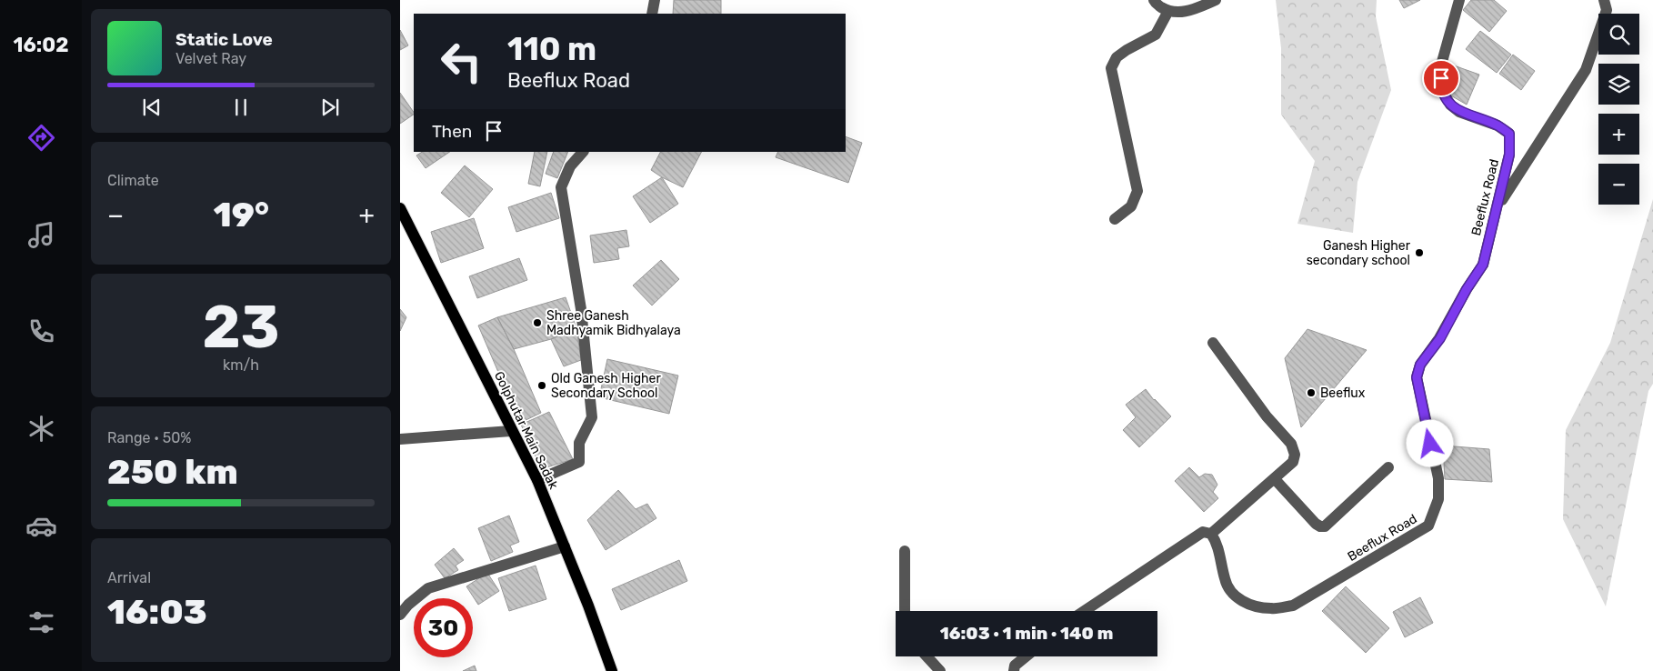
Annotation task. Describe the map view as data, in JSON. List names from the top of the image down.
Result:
{
  "streets": {
    "main road": ["Golphutar Main Sadak"],
    "street": ["Beeflux Road"]
  },
  "places": [
    "Ganesh Higher secondary school",
    "Shree Ganesh Madhyamik Bidhyalaya",
    "Old Ganesh Higher Secondary School",
    "Beeflux"
  ],
  "page": {
    "tabs": "16:02",
    "map_buttons": ["+", "−"],
    "turn": ["110 m", "Beeflux Road"],
    "song": ["Static Love", "Velvet Ray"],
    "then": "Then",
    "tile": [
      "Climate",
      ["23", "km/h"],
      ["Range · 50%", "250 km"],
      ["Arrival", "16:03"]
    ],
    "heat": ["−", "19°", "+"],
    "limit": "30",
    "trip": "16:03 · 1 min · 140 m"
  }
}
